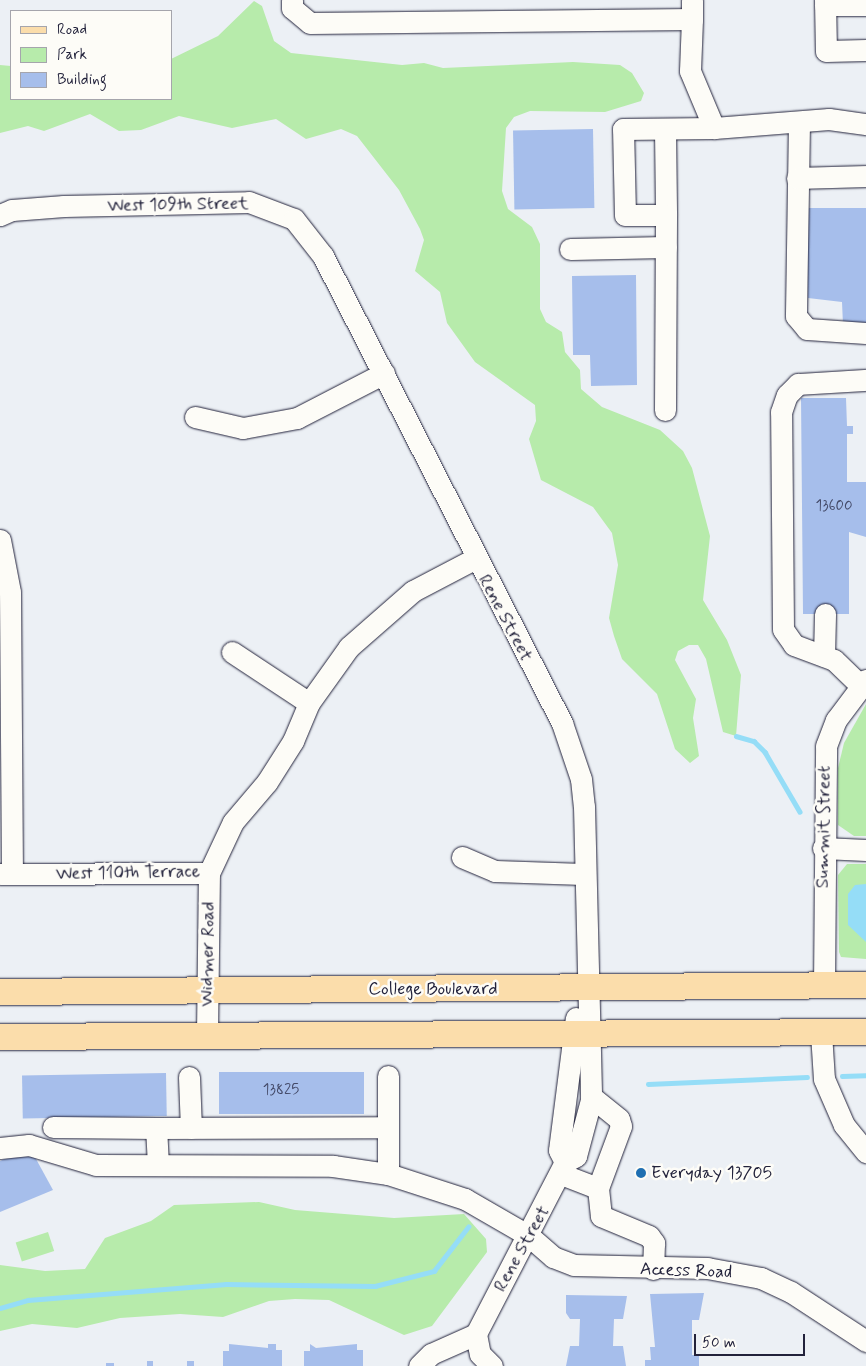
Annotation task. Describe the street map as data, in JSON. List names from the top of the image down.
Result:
{
  "streets": {
    "main road": ["College Boulevard"],
    "street": [
      "West 109th Street",
      "Rene Street",
      "Summit Street",
      "West 110th Terrace",
      "Widmer Road",
      "Access Road"
    ]
  },
  "crossings": [
    ["West 109th Street", "Rene Street"],
    ["Rene Street", "West 110th Terrace"],
    ["Rene Street", "College Boulevard"],
    ["Rene Street", "Access Road"],
    ["Summit Street", "College Boulevard"],
    ["West 110th Terrace", "Widmer Road"],
    ["Widmer Road", "College Boulevard"]
  ],
  "places": ["Everyday 13705"],
  "house_numbers": ["13600", "13825"],
  "legend": ["Road", "Park", "Building"],
  "scale_bar": "50 m"
}
